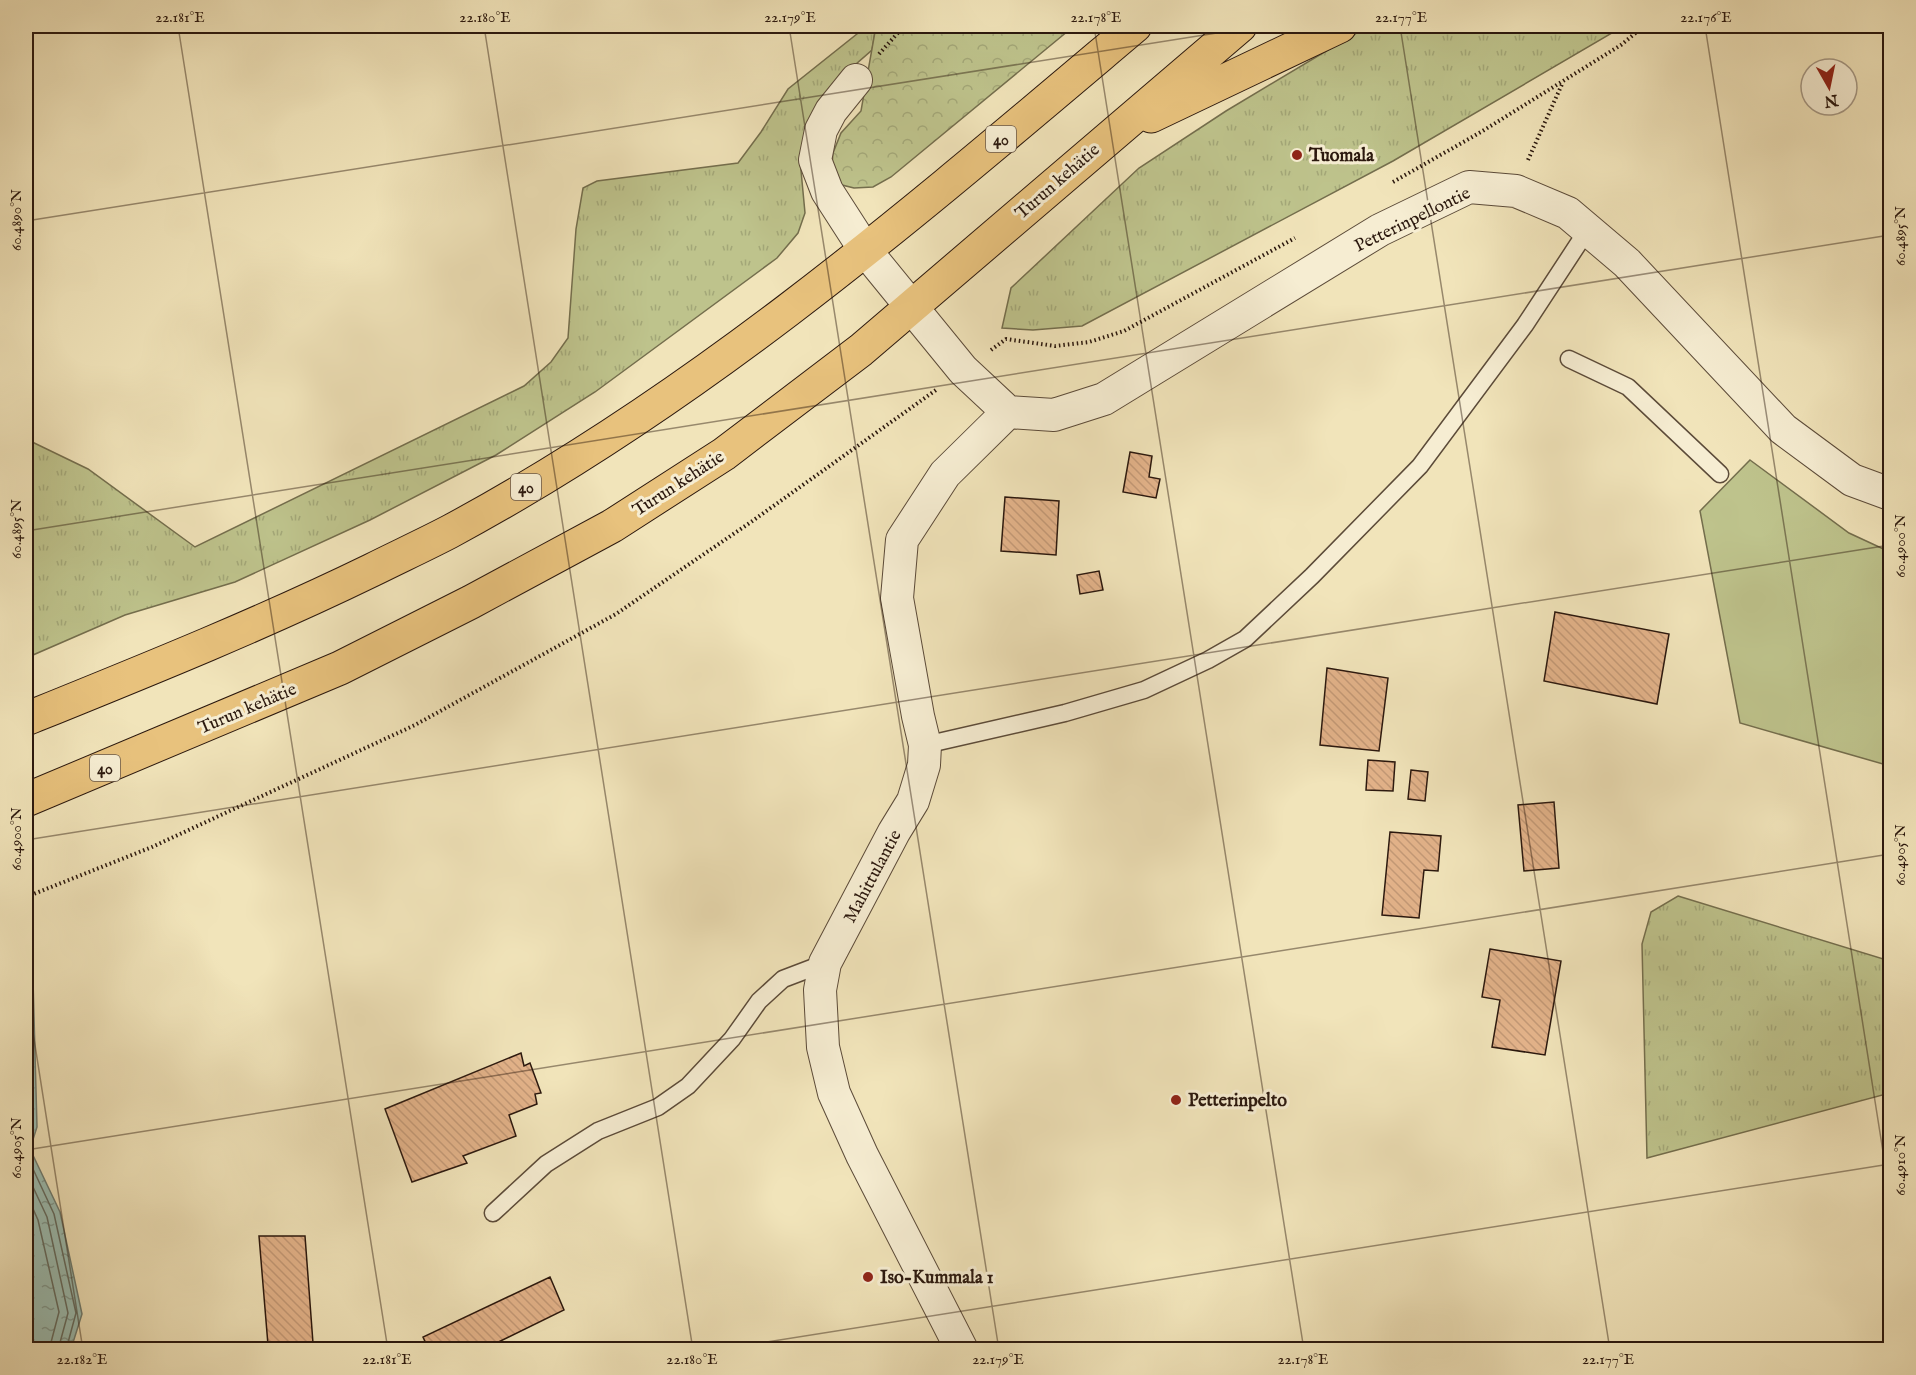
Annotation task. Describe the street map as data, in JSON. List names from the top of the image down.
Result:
{
  "streets": {
    "highway": ["40", "Turun kehätie"],
    "street": ["Petterinpellontie", "Mahittulantie"]
  },
  "crossings": [
    ["Petterinpellontie", "Mahittulantie"]
  ],
  "places": ["Tuomala", "Petterinpelto", "Iso-Kummala 1"],
  "north": "bottom",
  "coordinates": [
    "22.181°E",
    "22.180°E",
    "22.179°E",
    "22.178°E",
    "22.177°E",
    "22.176°E",
    "60.4890°N",
    "60.4895°N",
    "60.4900°N",
    "60.4905°N",
    "60.4910°N",
    "22.182°E"
  ]
}
